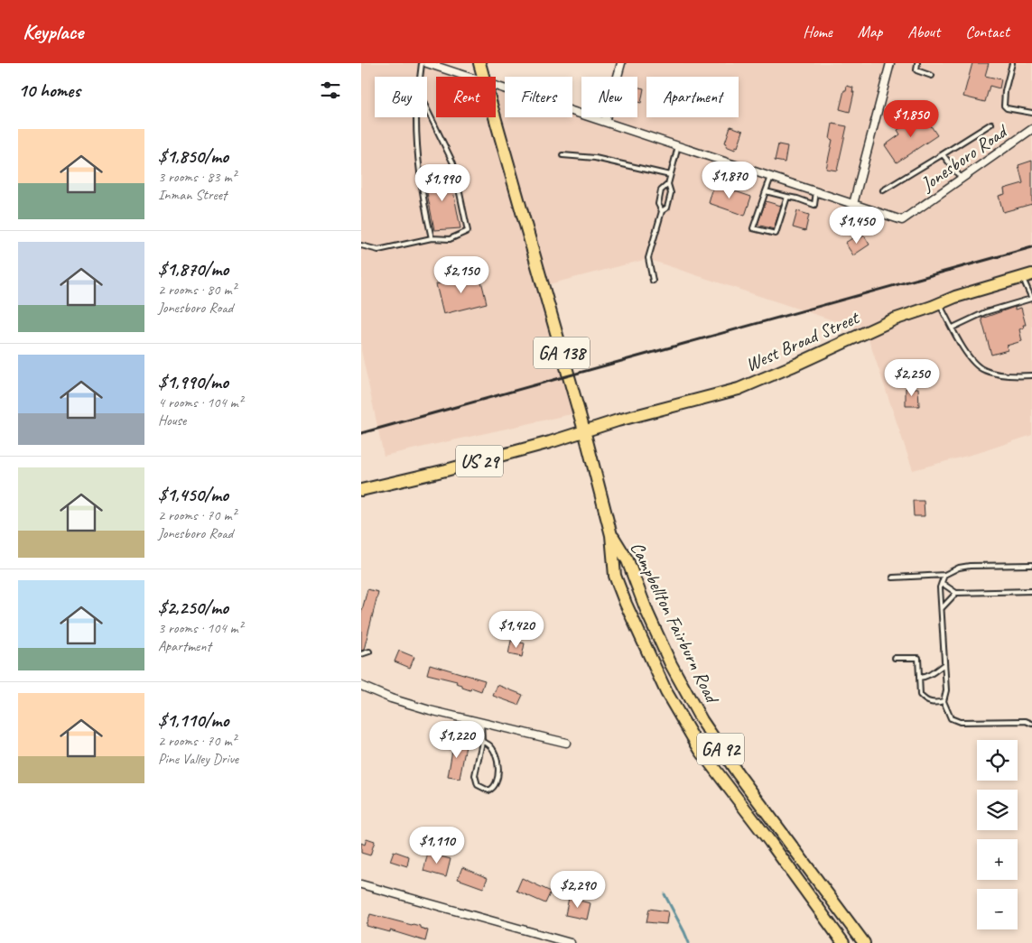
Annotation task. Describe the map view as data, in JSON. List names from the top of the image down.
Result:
{
  "streets": {
    "main road": [
      "West Broad Street",
      "GA 138",
      "US 29",
      "Campbellton Fairburn Road",
      "GA 92"
    ],
    "street": ["Jonesboro Road"]
  },
  "crossings": [
    ["West Broad Street", "GA 138"],
    ["West Broad Street", "US 29"],
    ["West Broad Street", "Campbellton Fairburn Road"],
    ["GA 138", "US 29"],
    ["GA 138", "Campbellton Fairburn Road"],
    ["US 29", "Campbellton Fairburn Road"]
  ],
  "page": {
    "header": "Keyplace",
    "nav": [
      "Home",
      "Map",
      "About",
      "Contact"
    ],
    "heading": "10 homes",
    "chip": [
      "Buy",
      "Rent",
      "Filters",
      "New",
      "Apartment"
    ],
    "price": [
      "$1,850",
      "$1,870",
      "$1,990",
      "$1,450",
      "$2,150",
      "$2,250",
      "$1,420",
      "$1,220",
      "$1,110",
      "$2,290"
    ],
    "list": [
      {
        "name": "$1,850/mo",
        "note": "3 rooms · 83 m² · Inman Street"
      },
      {
        "name": "$1,870/mo",
        "note": "2 rooms · 80 m² · Jonesboro Road"
      },
      {
        "name": "$1,990/mo",
        "note": "4 rooms · 104 m² · House"
      },
      {
        "name": "$1,450/mo",
        "note": "2 rooms · 70 m² · Jonesboro Road"
      },
      {
        "name": "$2,250/mo",
        "note": "3 rooms · 104 m² · Apartment"
      },
      {
        "name": "$1,110/mo",
        "note": "2 rooms · 70 m² · Pine Valley Drive"
      }
    ],
    "map_buttons": ["+", "−"]
  }
}
